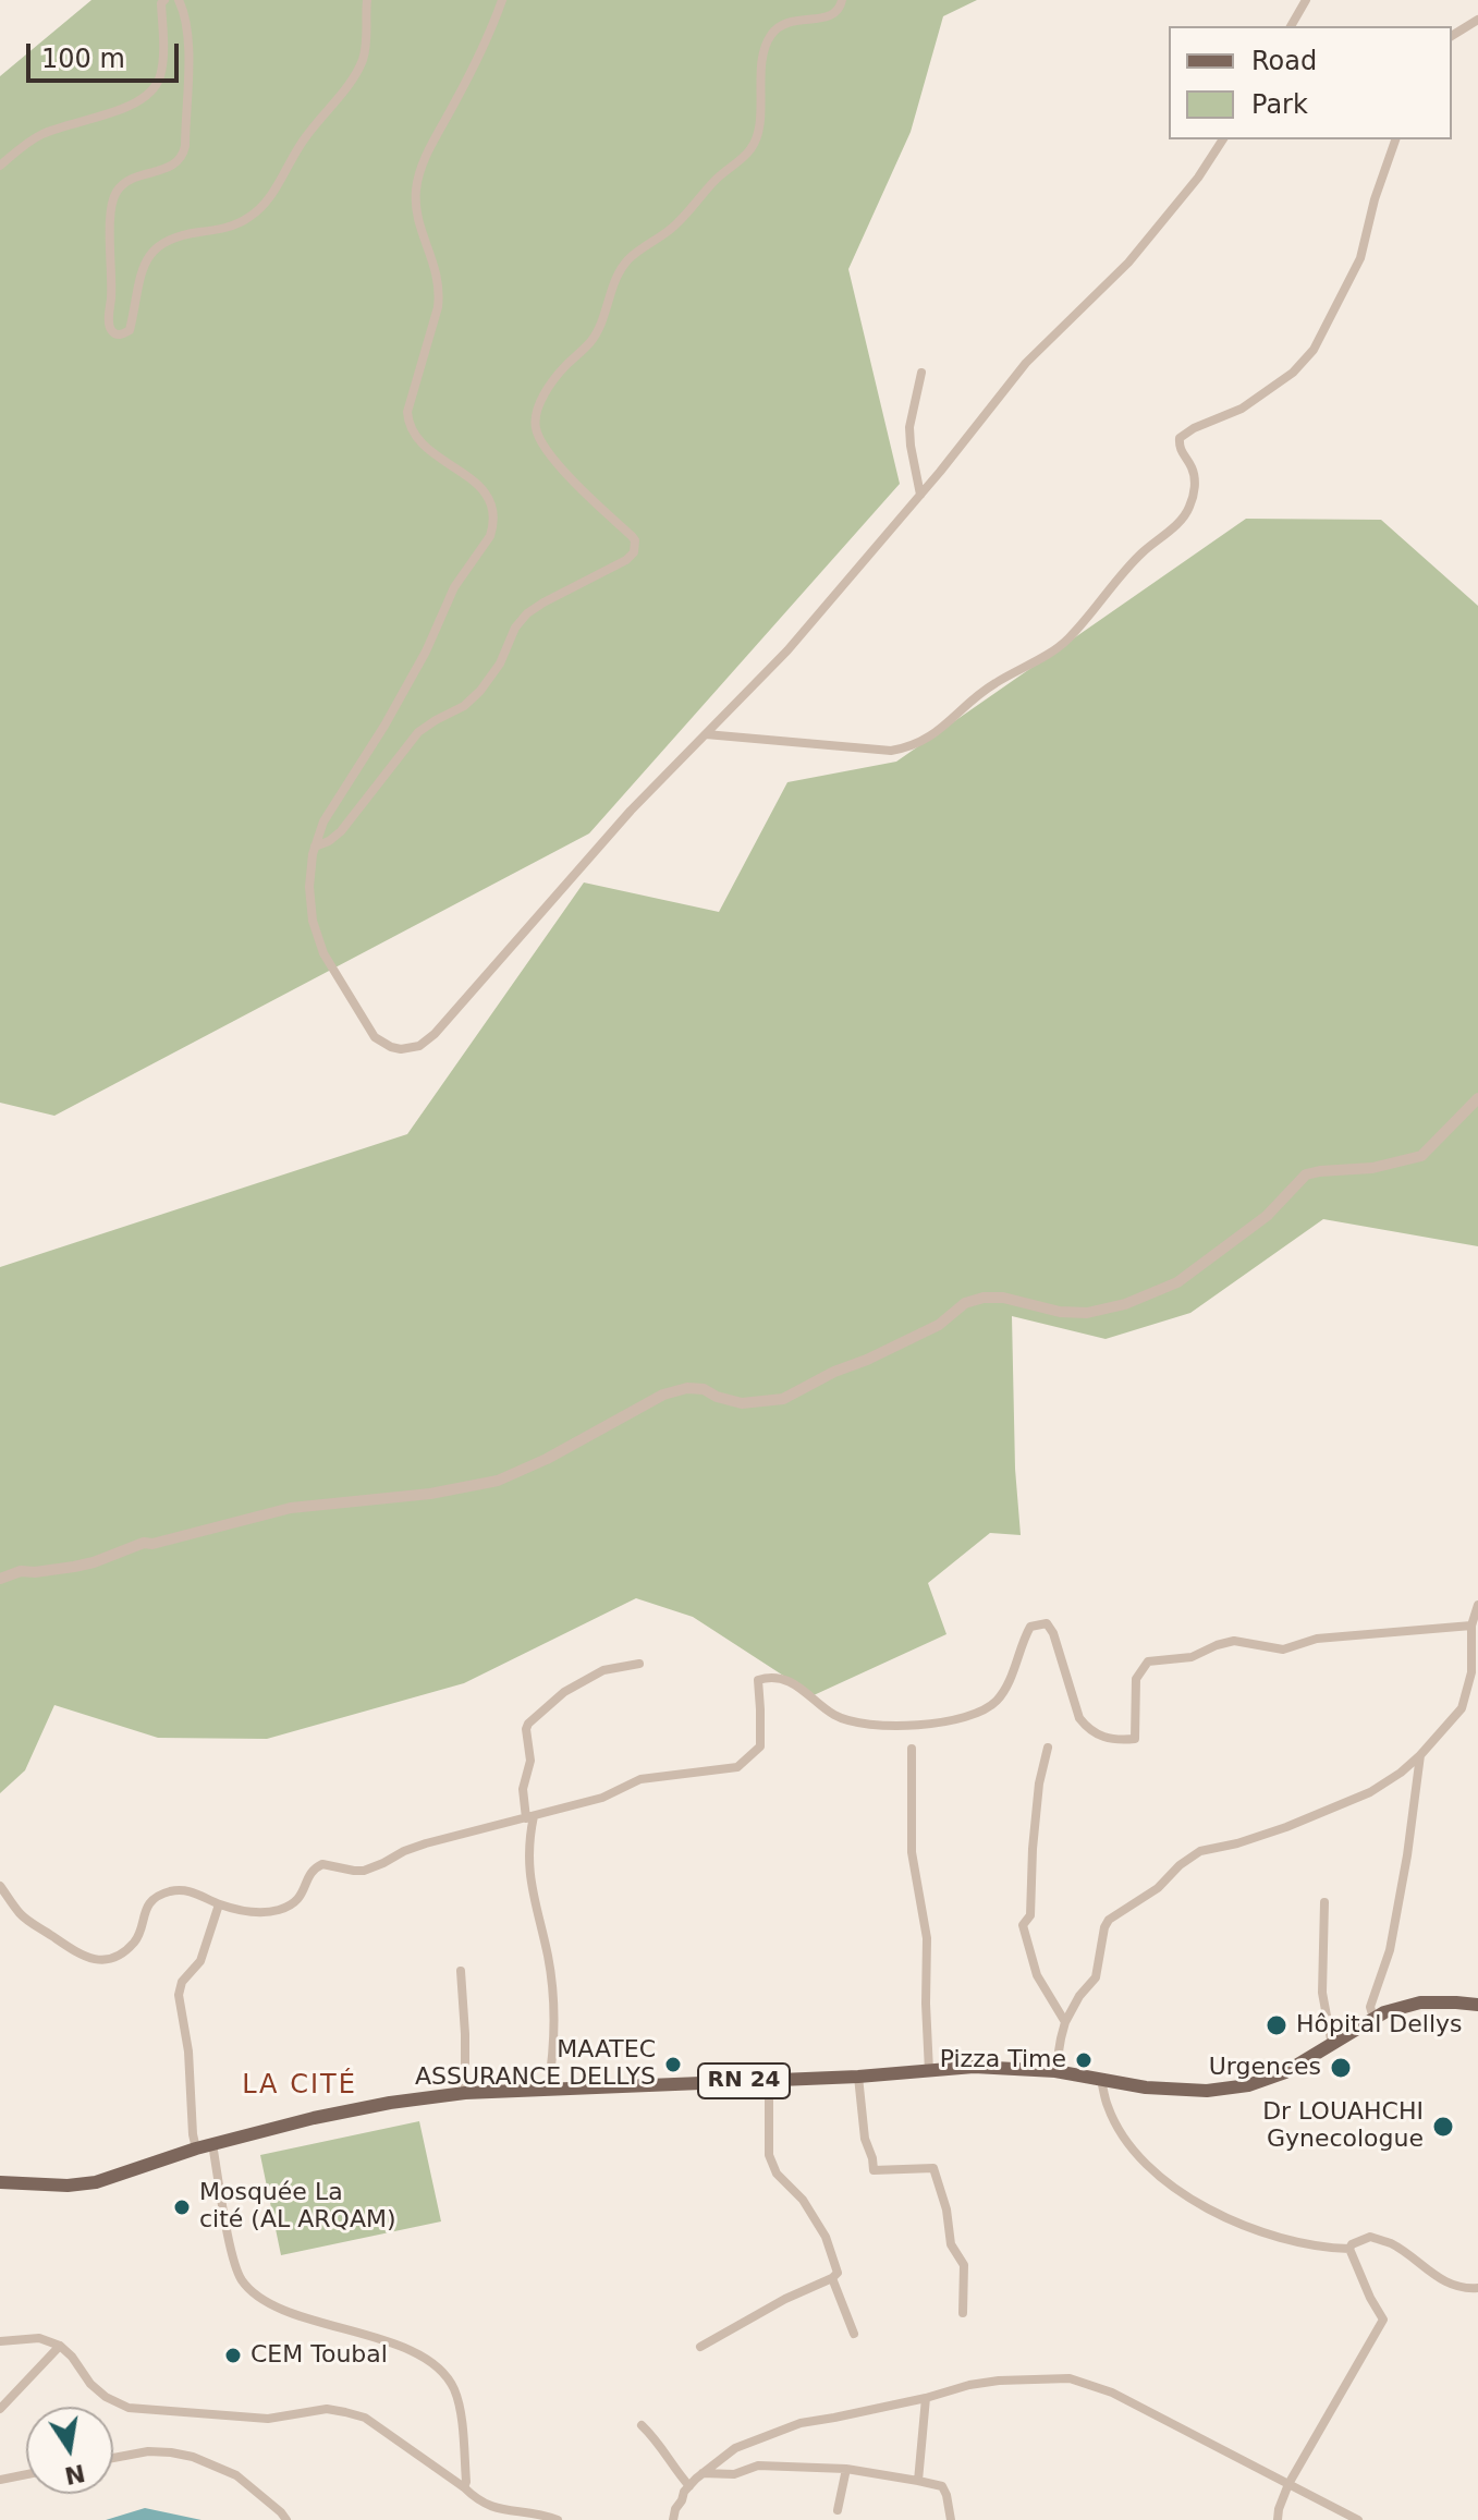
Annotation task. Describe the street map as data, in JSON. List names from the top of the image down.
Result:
{
  "streets": {
    "main road": ["RN 24"]
  },
  "districts": ["LA CITÉ"],
  "places": [
    "Hôpital Dellys",
    "Pizza Time",
    "MAATEC ASSURANCE DELLYS",
    "Urgences",
    "Dr LOUAHCHI Gynecologue",
    "Mosquée La cité (AL ARQAM)",
    "CEM Toubal"
  ],
  "legend": ["Road", "Park"],
  "scale_bar": "100 m",
  "north": "bottom"
}
